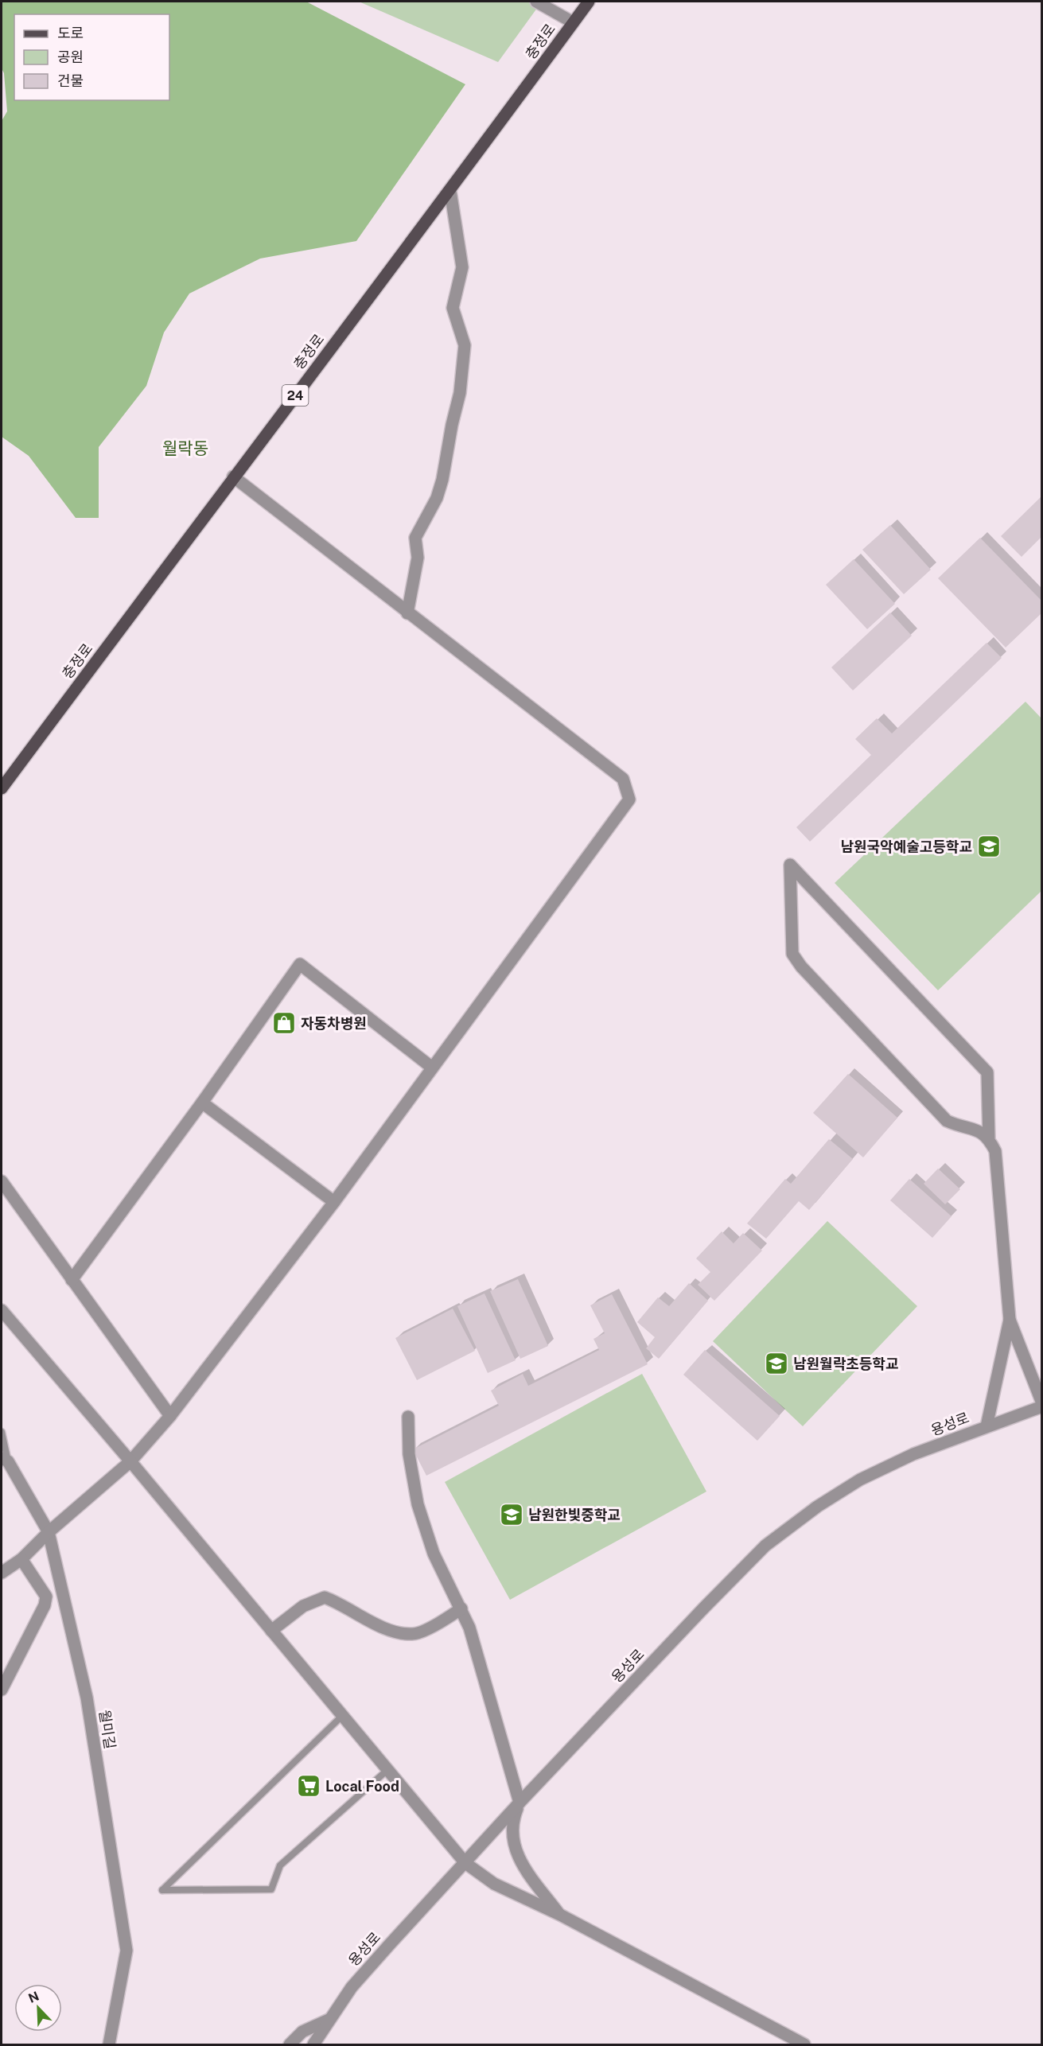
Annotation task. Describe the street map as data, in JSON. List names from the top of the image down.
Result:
{
  "streets": {
    "main road": ["충정로", "24"],
    "street": ["용성로", "월미길"]
  },
  "districts": ["월락동"],
  "places": {
    "school or university": ["남원국악예술고등학교", "남원월락초등학교", "남원한빛중학교"],
    "shop": ["자동차병원"],
    "supermarket": ["Local Food"]
  },
  "legend": ["도로", "공원", "건물"],
  "north": "top left"
}
